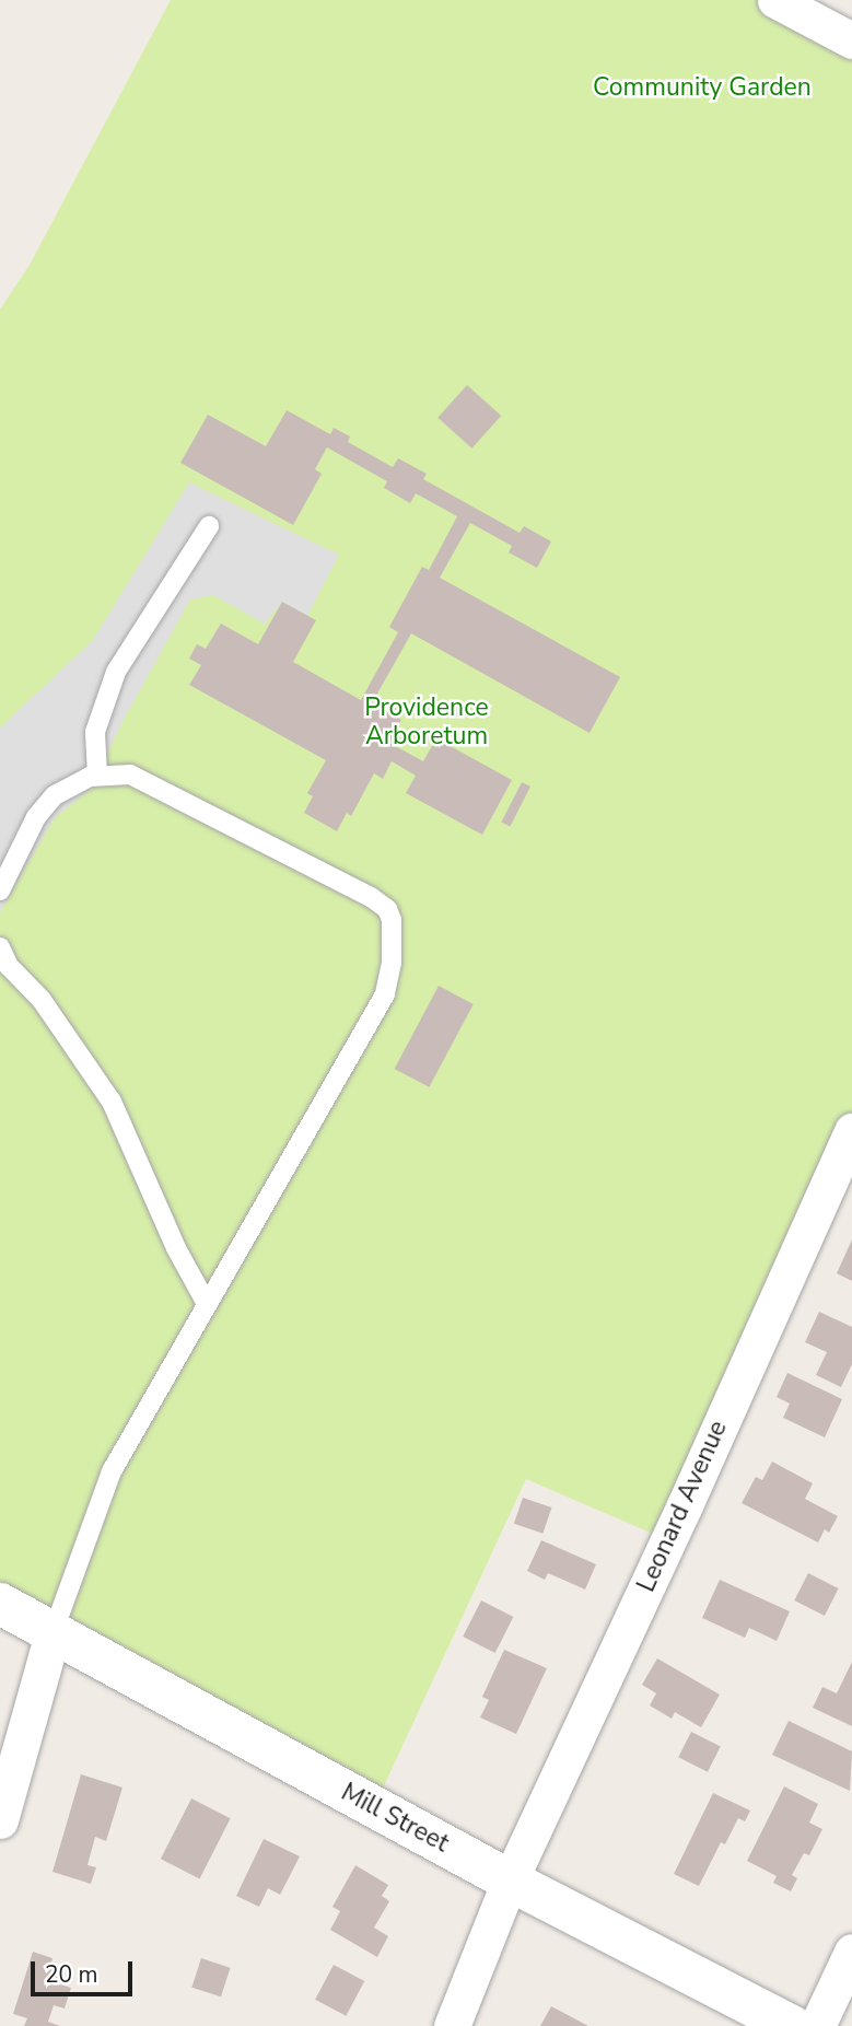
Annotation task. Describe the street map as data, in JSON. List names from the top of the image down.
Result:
{
  "streets": {
    "street": ["Leonard Avenue", "Mill Street"]
  },
  "crossings": [
    ["Leonard Avenue", "Mill Street"]
  ],
  "parks": ["Community Garden", "Providence Arboretum"],
  "scale_bar": "20 m"
}
